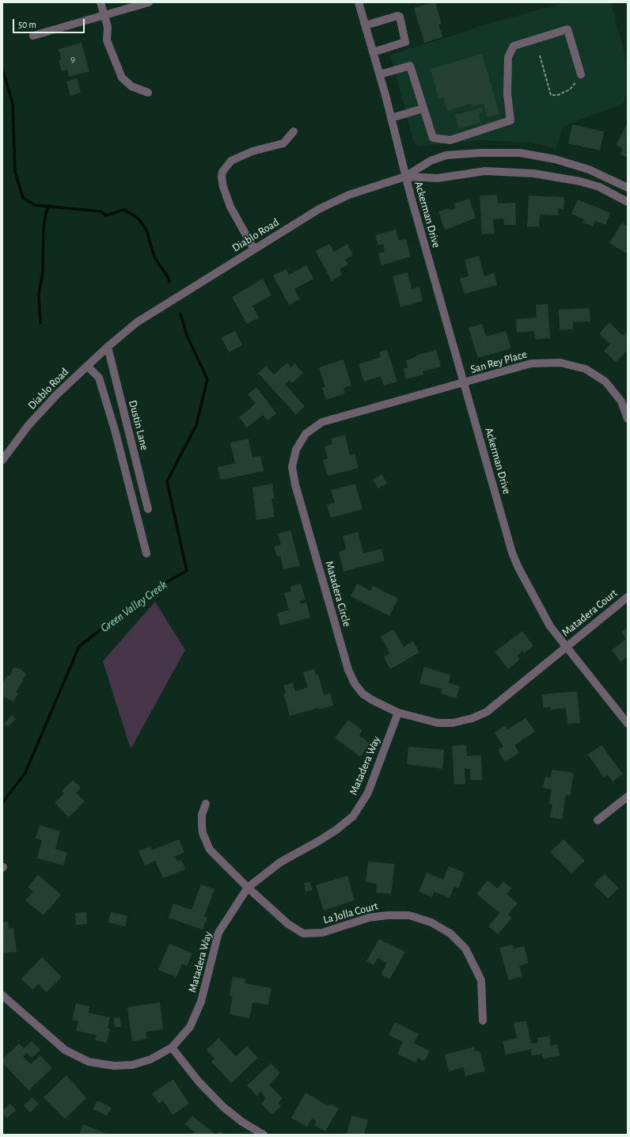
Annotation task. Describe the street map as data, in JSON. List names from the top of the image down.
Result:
{
  "streets": {
    "street": [
      "Ackerman Drive",
      "Diablo Road",
      "San Rey Place",
      "Dustin Lane",
      "Matadera Circle",
      "Matadera Court",
      "Matadera Way",
      "La Jolla Court"
    ]
  },
  "crossings": [
    ["Ackerman Drive", "Diablo Road"],
    ["Ackerman Drive", "San Rey Place"],
    ["Ackerman Drive", "Matadera Circle"],
    ["Ackerman Drive", "Matadera Court"],
    ["Diablo Road", "Dustin Lane"],
    ["San Rey Place", "Matadera Circle"],
    ["Matadera Circle", "Matadera Court"],
    ["Matadera Circle", "Matadera Way"],
    ["Matadera Way", "La Jolla Court"]
  ],
  "water": ["Green Valley Creek"],
  "house_numbers": ["9"],
  "scale_bar": "50 m"
}
